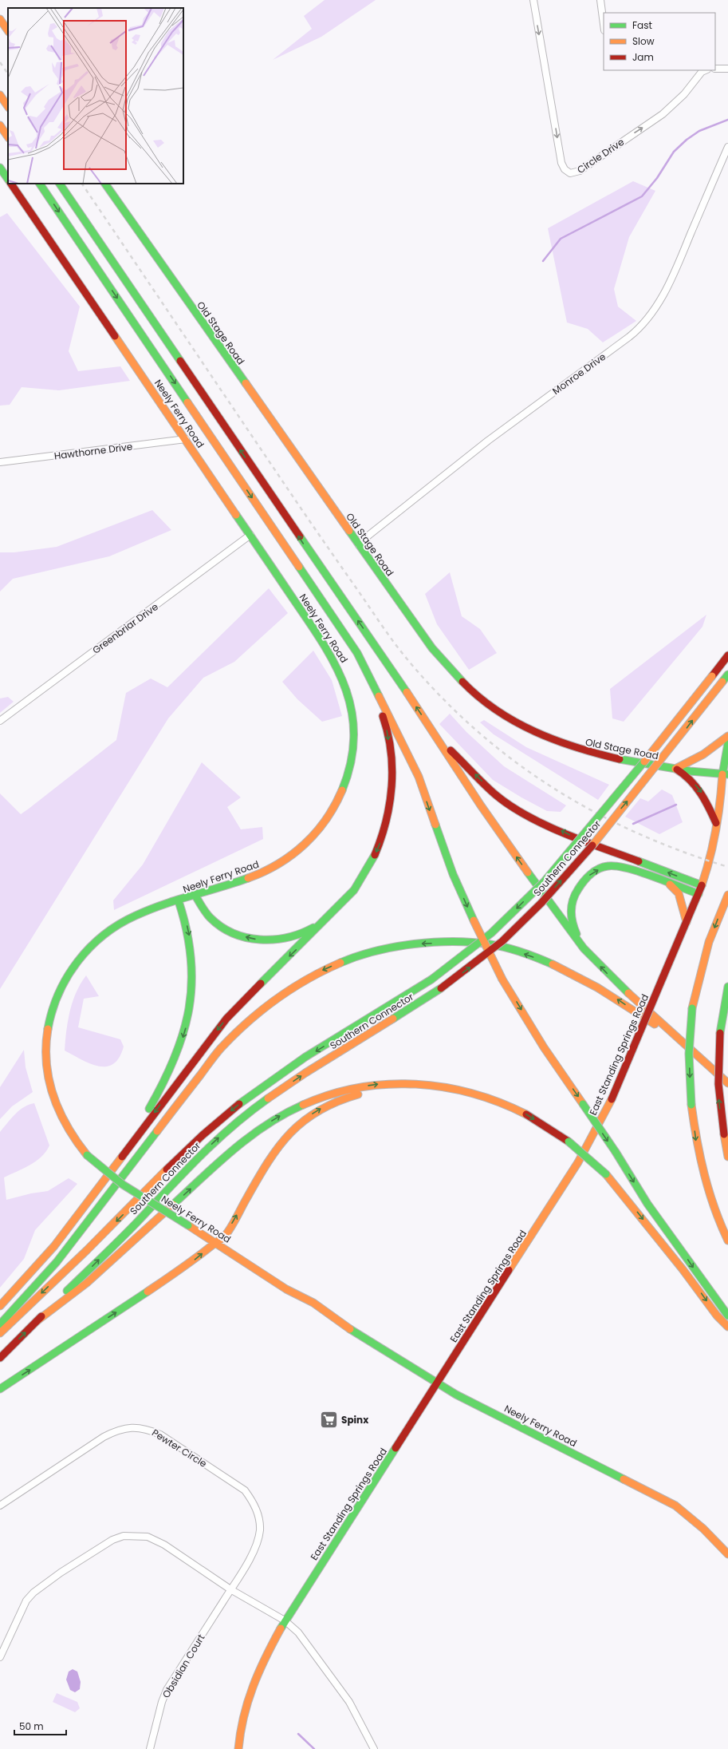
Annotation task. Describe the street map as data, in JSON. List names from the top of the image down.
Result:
{
  "streets": {
    "main road": [
      "Old Stage Road",
      "Neely Ferry Road",
      "Southern Connector",
      "East Standing Springs Road"
    ],
    "street": [
      "Circle Drive",
      "Monroe Drive",
      "Hawthorne Drive",
      "Greenbriar Drive",
      "Pewter Circle",
      "Obsidian Court"
    ]
  },
  "crossings": [
    ["Old Stage Road", "Monroe Drive"],
    ["Old Stage Road", "East Standing Springs Road"],
    ["Neely Ferry Road", "Hawthorne Drive"],
    ["Neely Ferry Road", "Greenbriar Drive"],
    ["Neely Ferry Road", "East Standing Springs Road"],
    ["Pewter Circle", "Obsidian Court"]
  ],
  "places": {
    "supermarket": ["Spinx"]
  },
  "legend": ["Fast", "Slow", "Jam"],
  "scale_bar": "50 m"
}
